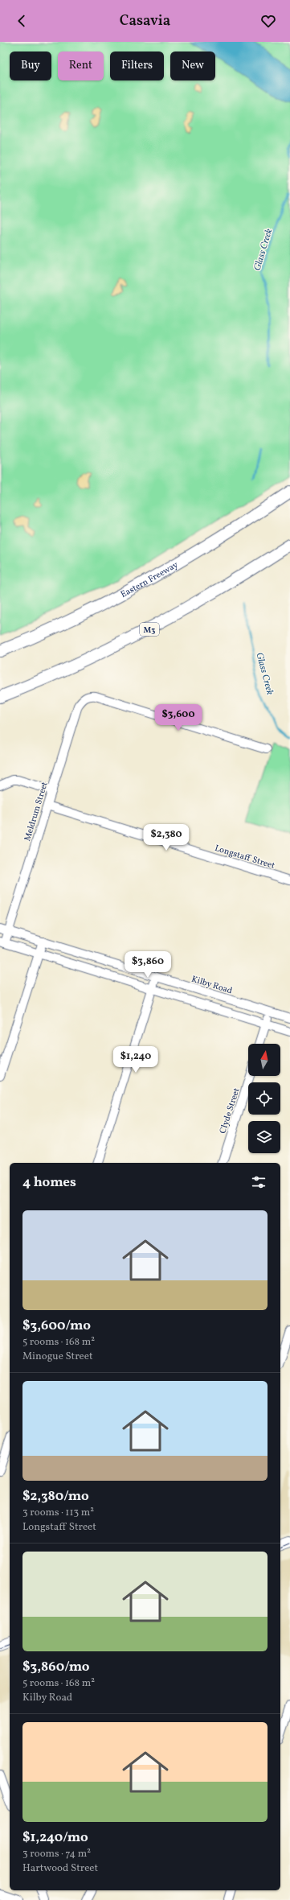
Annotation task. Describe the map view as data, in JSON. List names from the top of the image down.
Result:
{
  "streets": {
    "highway": ["Eastern Freeway", "M3"],
    "street": [
      "Meldrum Street",
      "Longstaff Street",
      "Kilby Road",
      "Clyde Street"
    ]
  },
  "crossings": [
    ["Meldrum Street", "Longstaff Street"],
    ["Meldrum Street", "Kilby Road"]
  ],
  "water": ["Glass Creek"],
  "north": "top",
  "page": {
    "header": "Casavia",
    "chip": [
      "Buy",
      "Rent",
      "Filters",
      "New"
    ],
    "price": [
      "$3,600",
      "$2,380",
      "$3,860",
      "$1,240"
    ],
    "heading": "4 homes",
    "list": [
      {
        "name": "$3,600/mo",
        "note": "5 rooms · 168 m² · Minogue Street"
      },
      {
        "name": "$2,380/mo",
        "note": "3 rooms · 113 m² · Longstaff Street"
      },
      {
        "name": "$3,860/mo",
        "note": "5 rooms · 168 m² · Kilby Road"
      },
      {
        "name": "$1,240/mo",
        "note": "3 rooms · 74 m² · Hartwood Street"
      }
    ]
  }
}
